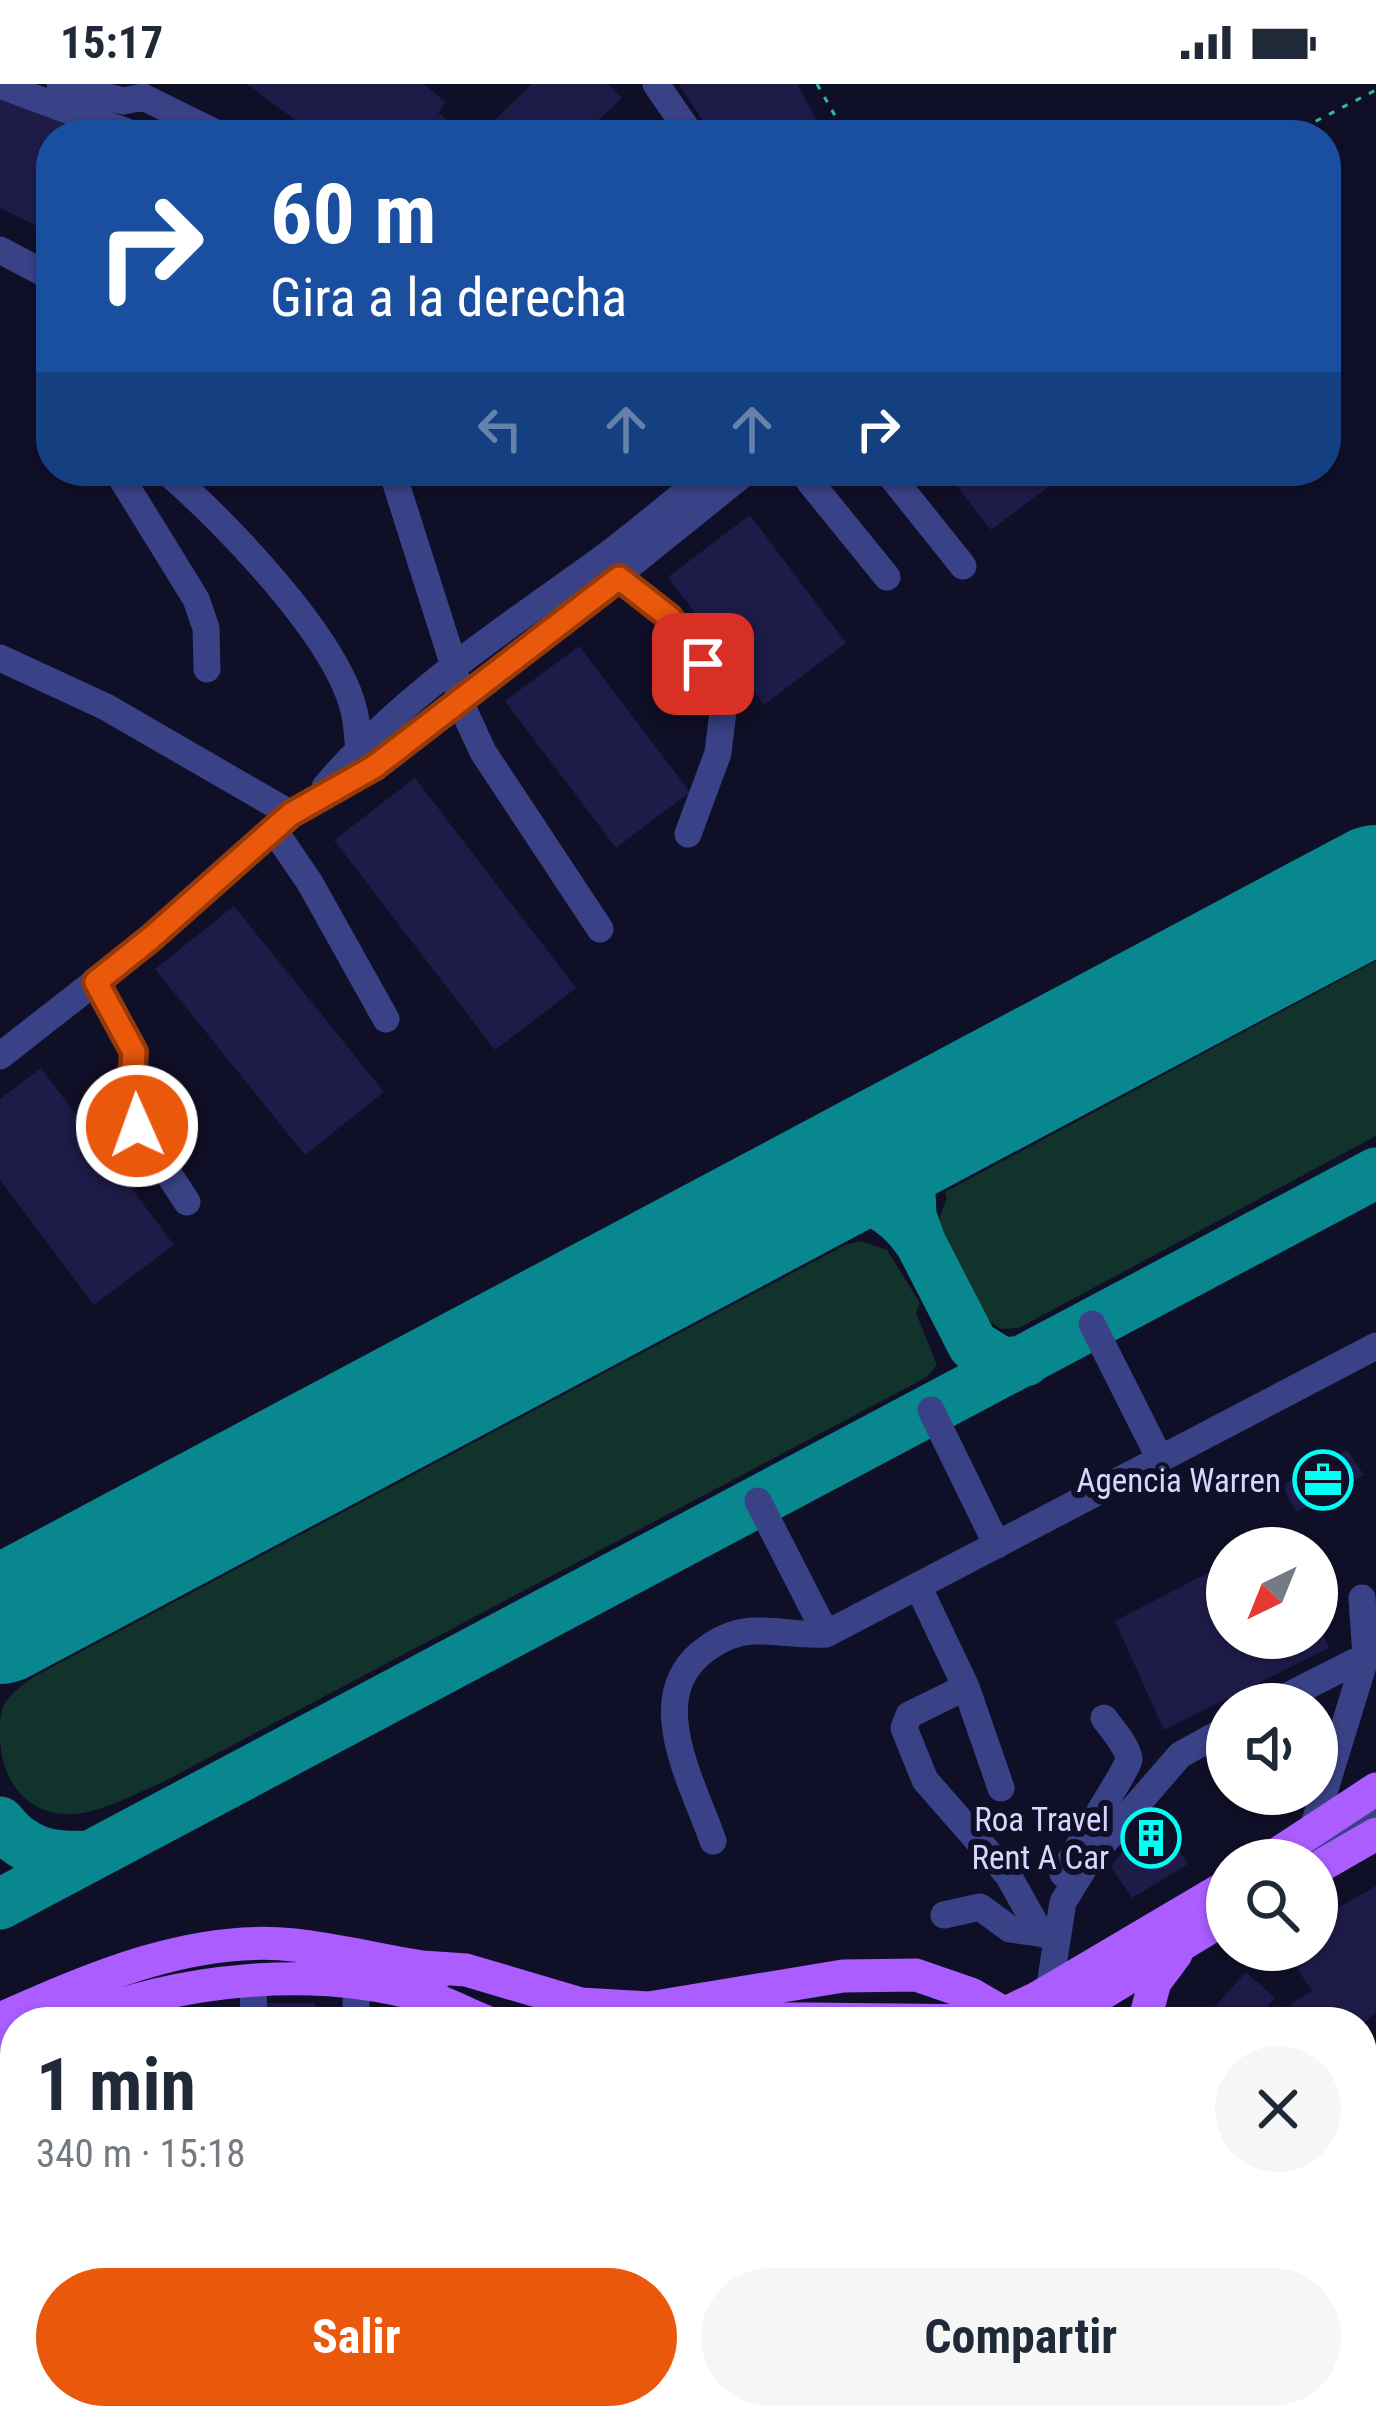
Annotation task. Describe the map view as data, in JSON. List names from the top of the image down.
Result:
{
  "places": {
    "office": ["Agencia Warren"],
    "building": ["Roa Travel Rent A Car"]
  },
  "north": "bottom left",
  "page": {
    "status": "15:17",
    "turn": ["60 m", "Gira a la derecha"],
    "heading": ["1 min", "340 m · 15:18"],
    "buttons": ["Salir", "Compartir"]
  }
}
